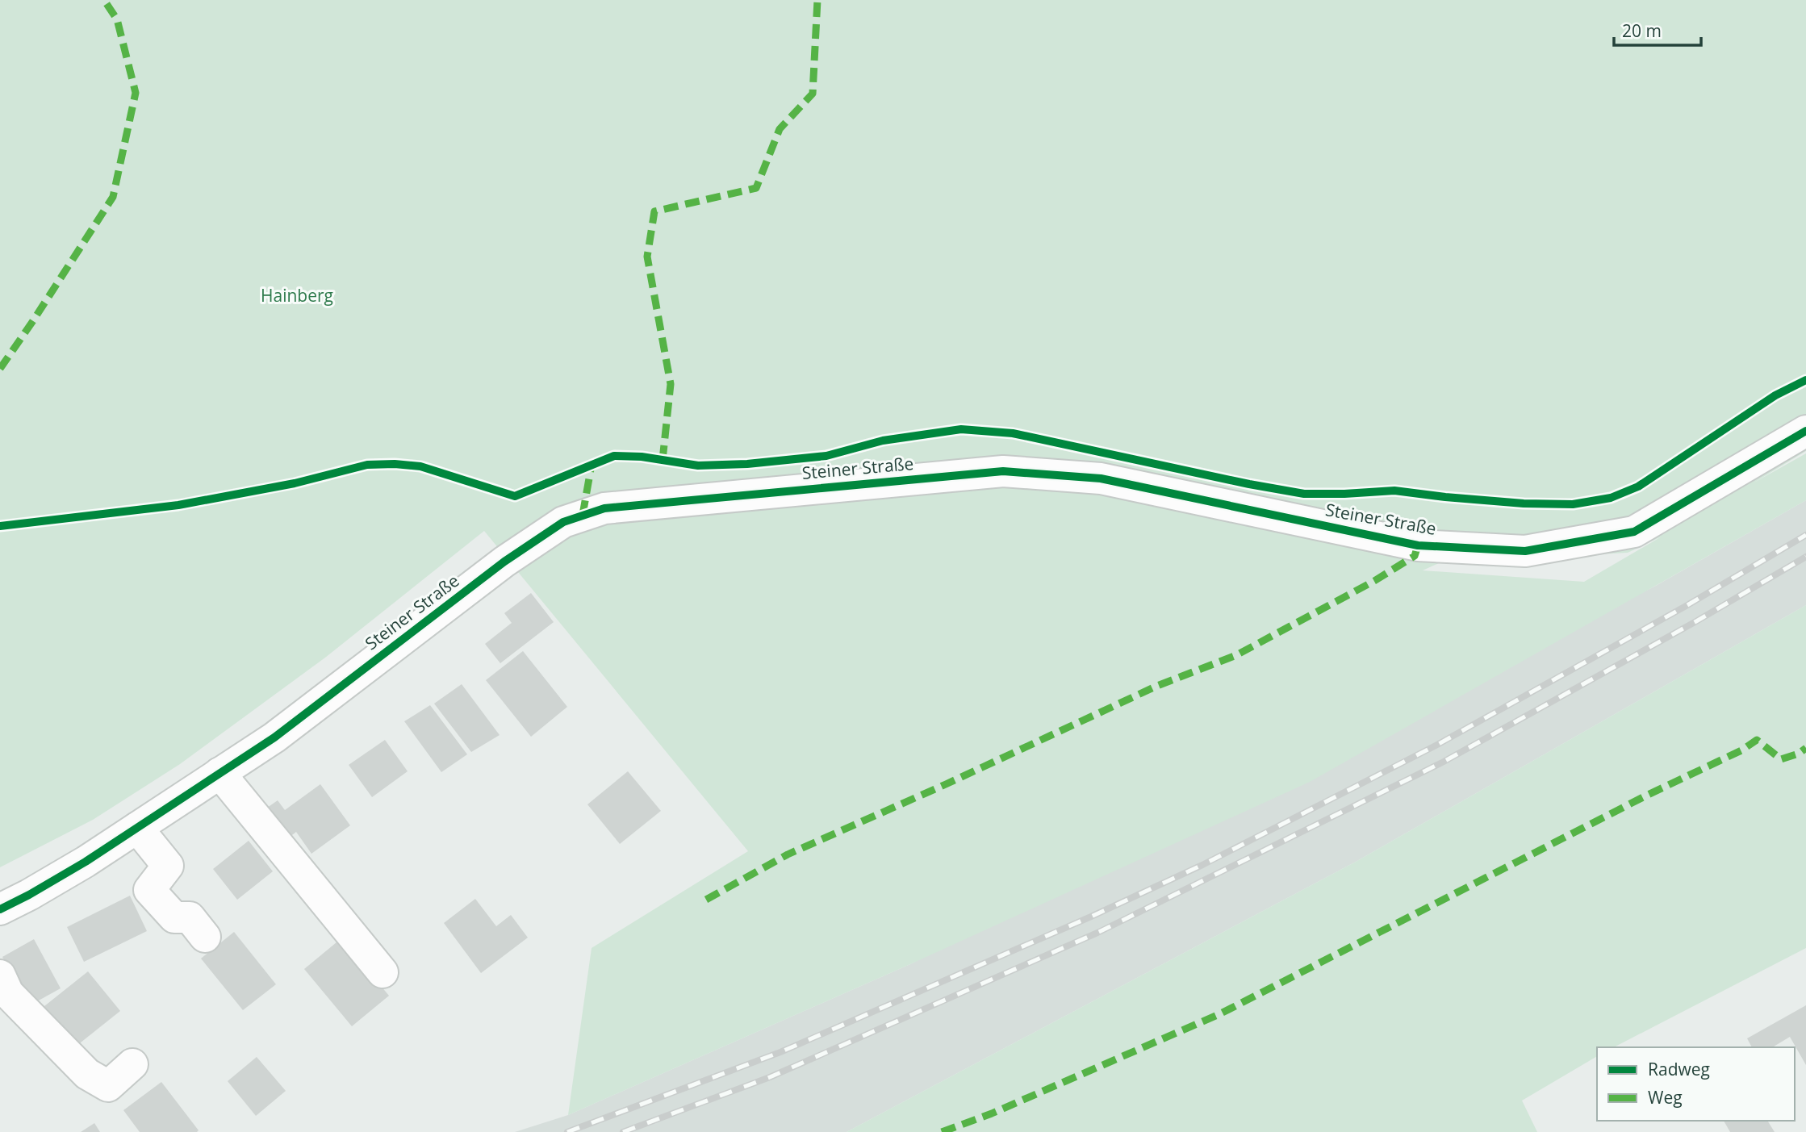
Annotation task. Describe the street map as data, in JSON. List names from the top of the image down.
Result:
{
  "streets": {
    "street": ["Steiner Straße"]
  },
  "parks": ["Hainberg"],
  "legend": ["Radweg", "Weg"],
  "scale_bar": "20 m"
}
